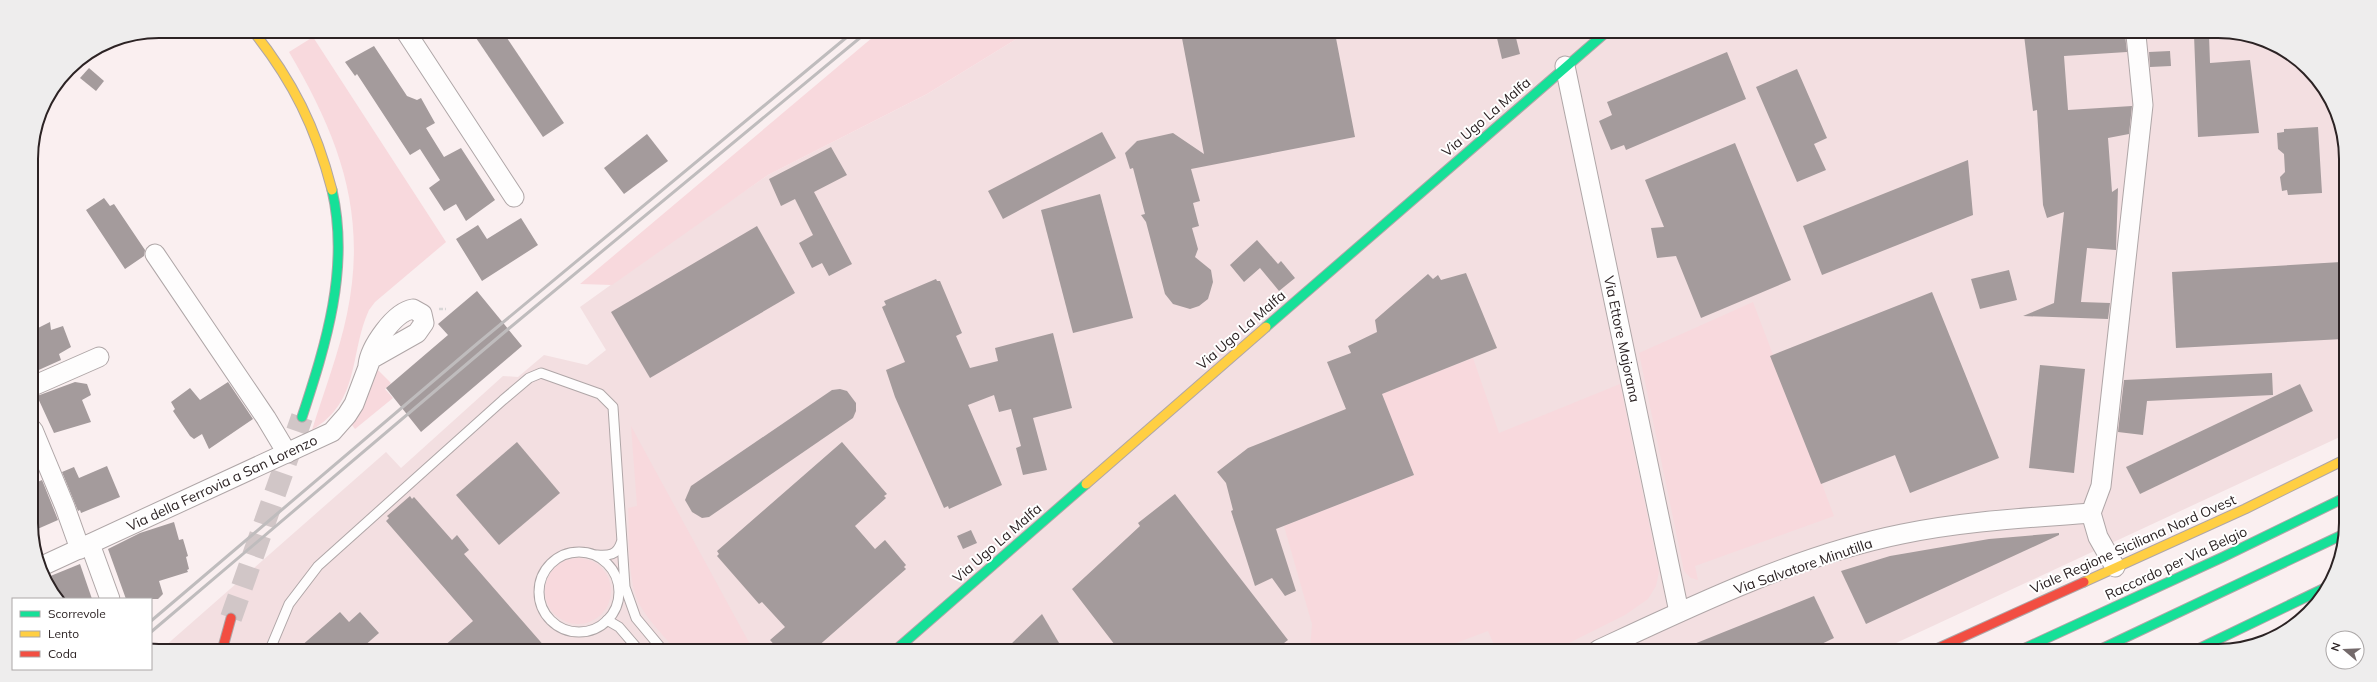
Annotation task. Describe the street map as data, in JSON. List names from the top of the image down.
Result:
{
  "streets": {
    "main road": ["Via Ugo La Malfa", "Viale Regione Siciliana Nord Ovest", "Raccordo per Via Belgio"],
    "street": ["Via Ettore Majorana", "Via della Ferrovia a San Lorenzo", "Via Salvatore Minutilla"]
  },
  "crossings": [
    ["Via Ugo La Malfa", "Via Ettore Majorana"],
    ["Via Ettore Majorana", "Via Salvatore Minutilla"]
  ],
  "legend": ["Scorrevole", "Lento", "Coda"],
  "north": "left"
}
